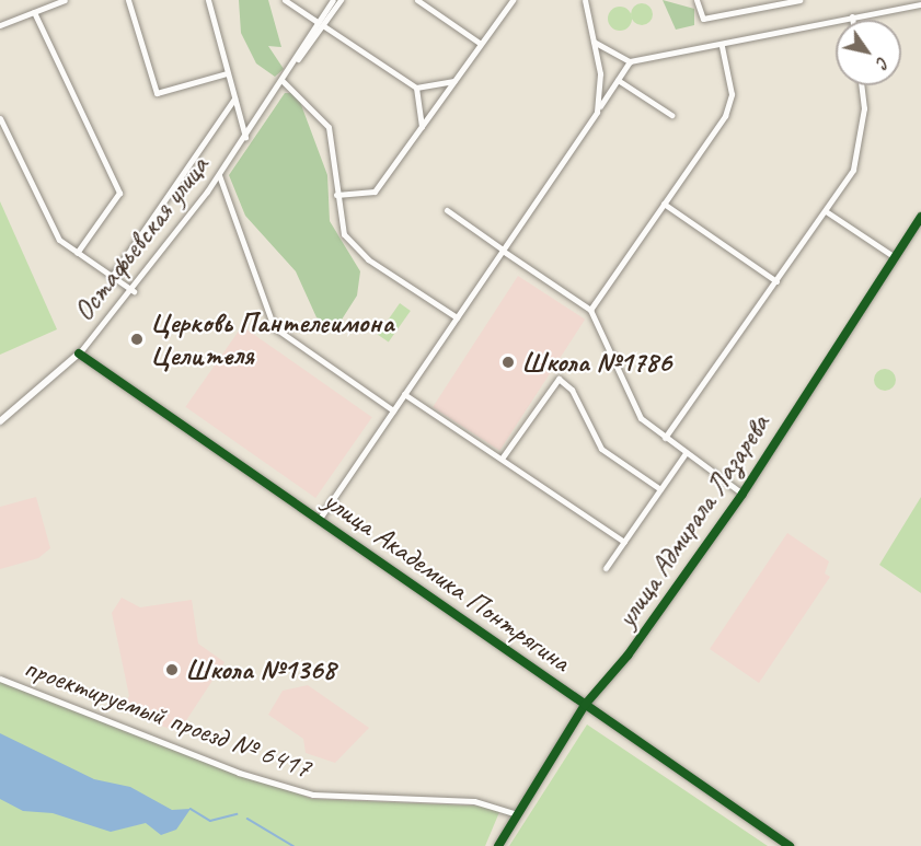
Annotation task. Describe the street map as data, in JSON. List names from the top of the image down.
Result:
{
  "streets": {
    "street": [
      "Остафьевская улица",
      "улица Адмирала Лазарева",
      "улица Академика Понтрягина",
      "проектируемый проезд № 6417"
    ]
  },
  "crossings": [
    ["Остафьевская улица", "улица Академика Понтрягина"],
    ["улица Адмирала Лазарева", "улица Академика Понтрягина"],
    ["улица Адмирала Лазарева", "проектируемый проезд № 6417"]
  ],
  "places": ["Церковь Пантелеимона Целителя", "Школа №1786", "Школа №1368"],
  "north": "bottom right"
}
